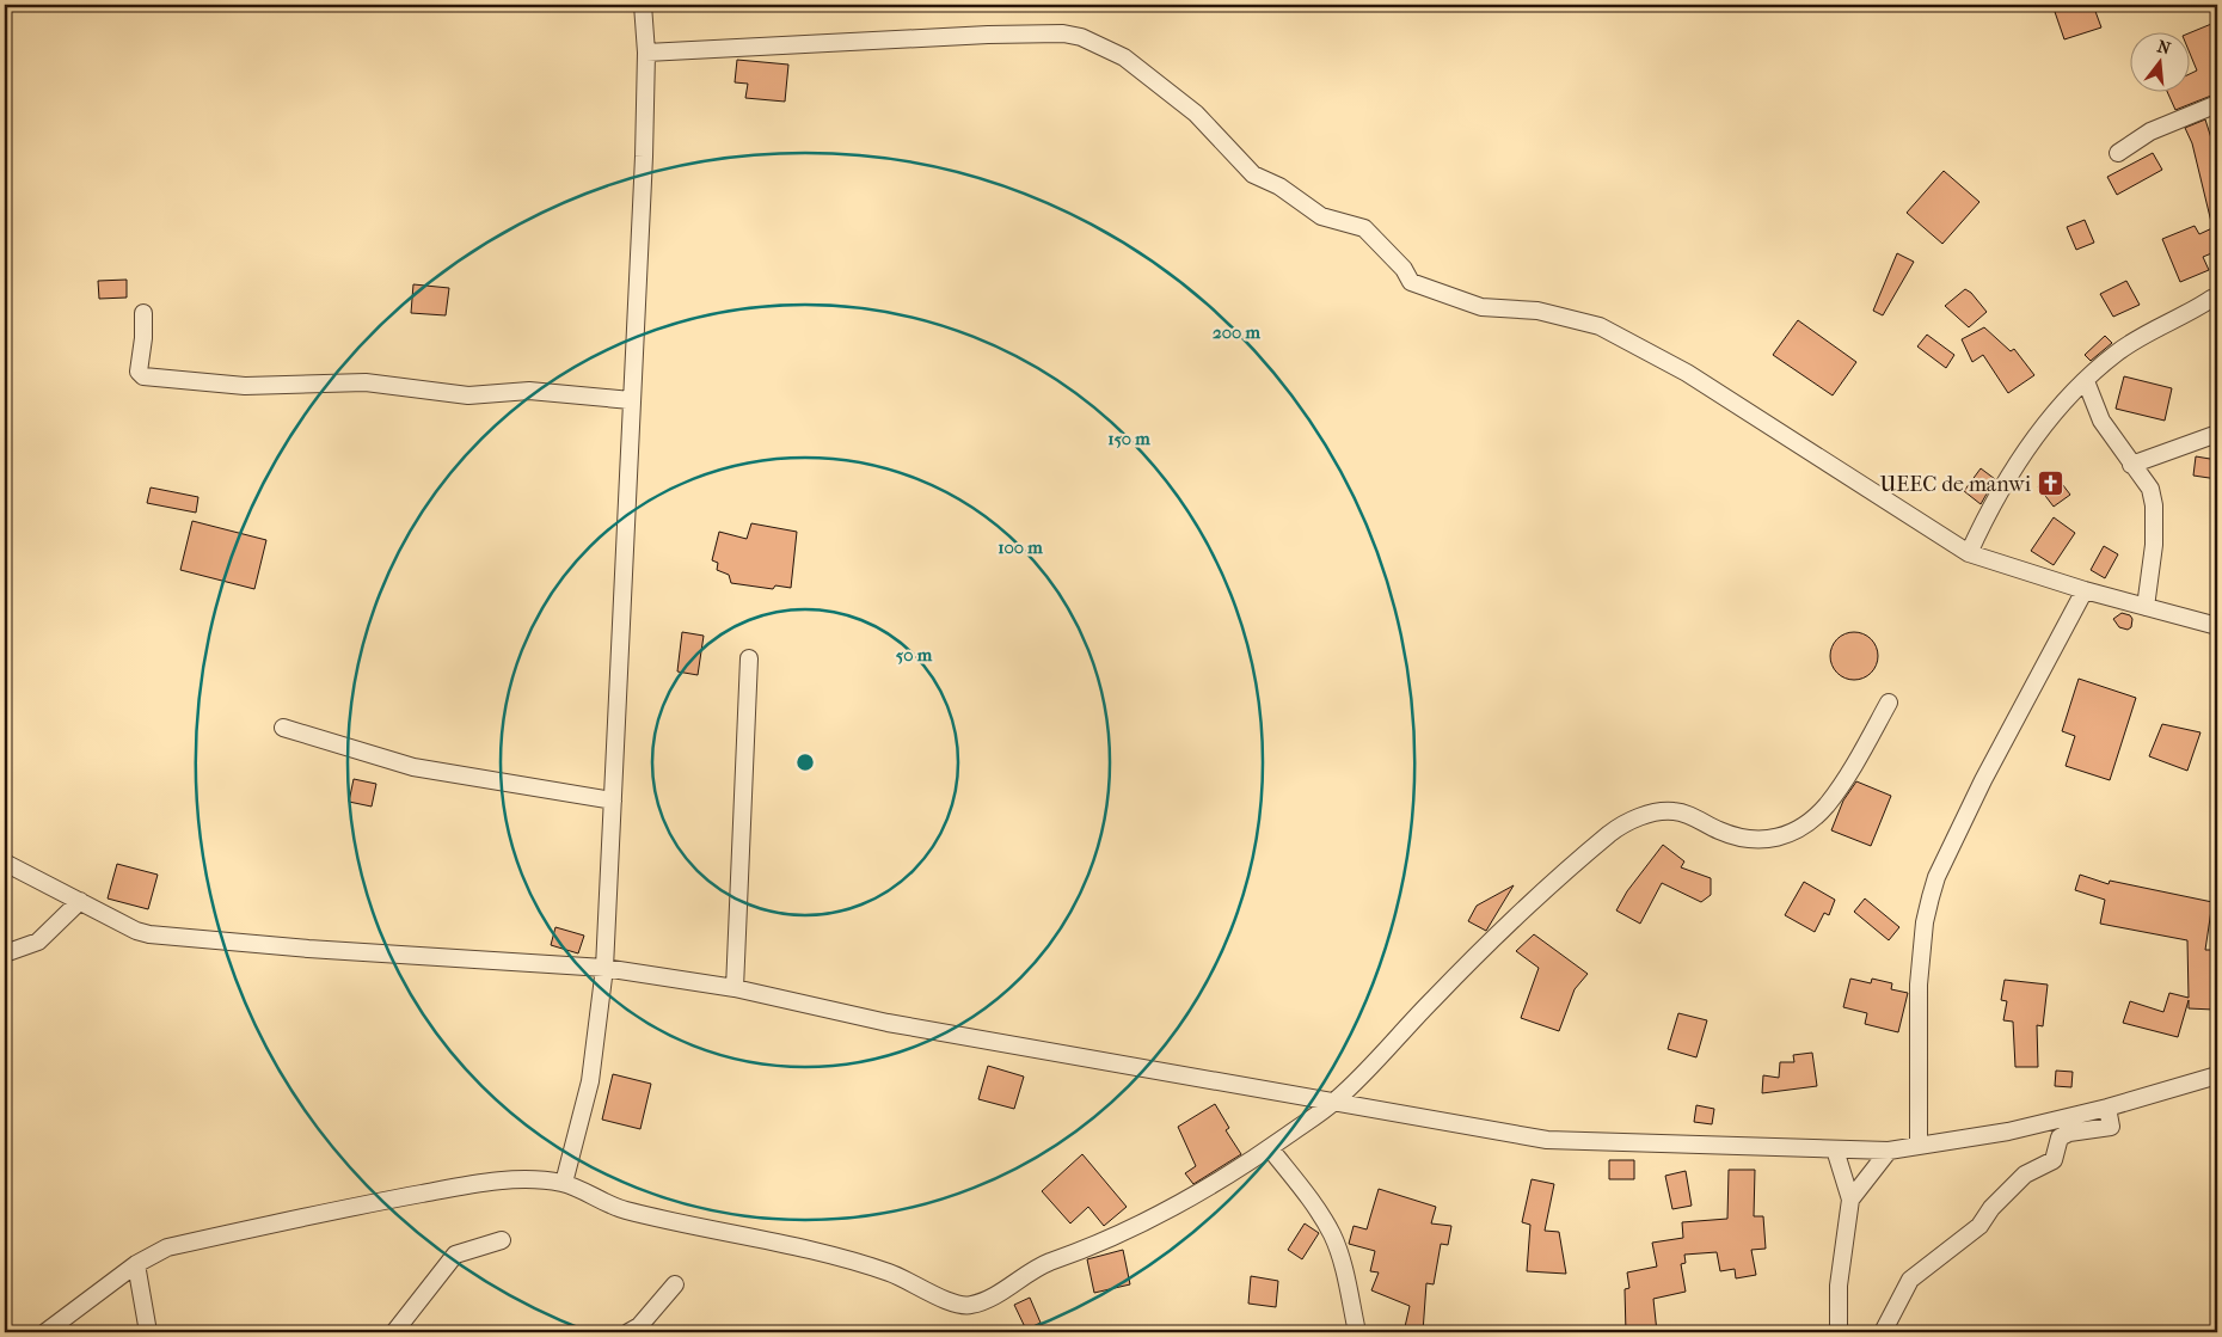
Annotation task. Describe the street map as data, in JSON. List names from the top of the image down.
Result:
{
  "places": {
    "church": ["UEEC de manwi"]
  },
  "north": "top",
  "rings": [
    "200 m",
    "150 m",
    "100 m",
    "50 m"
  ]
}
